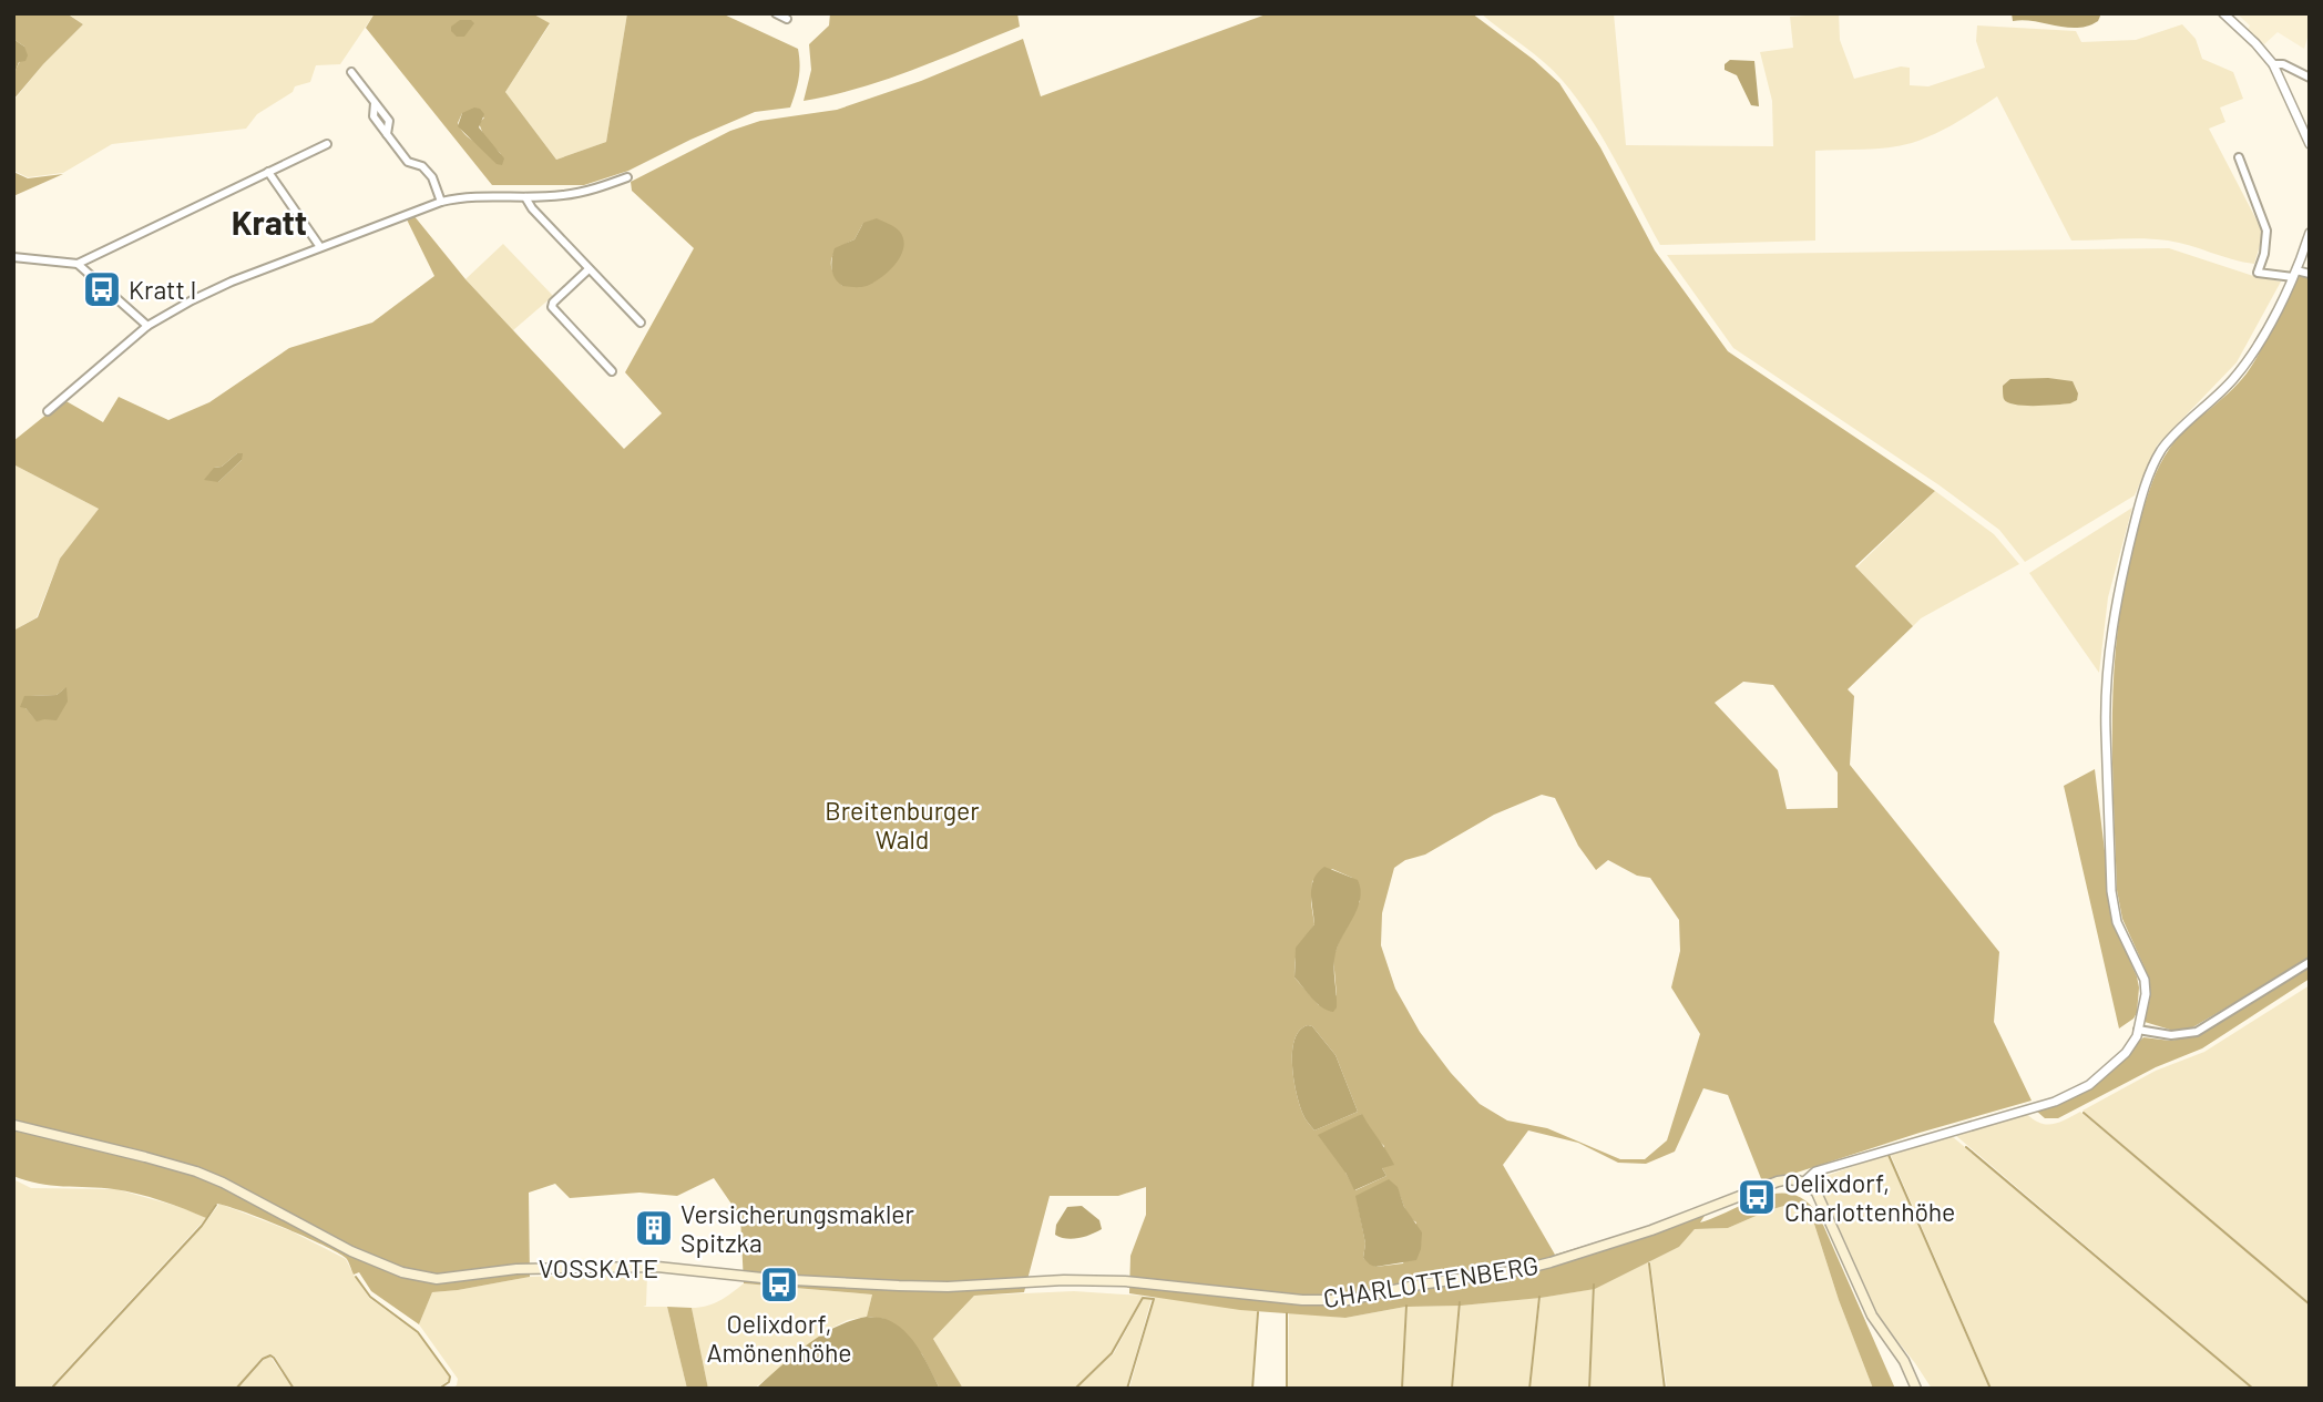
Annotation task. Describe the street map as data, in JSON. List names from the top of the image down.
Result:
{
  "streets": {
    "main road": ["VOSSKATE", "CHARLOTTENBERG"]
  },
  "crossings": [
    ["VOSSKATE", "CHARLOTTENBERG"]
  ],
  "districts": ["Kratt"],
  "parks": ["Breitenburger Wald"],
  "places": {
    "bus stop": ["Kratt I", "Oelixdorf, Charlottenhöhe", "Oelixdorf, Amönenhöhe"],
    "building": ["Versicherungsmakler Spitzka"]
  }
}
